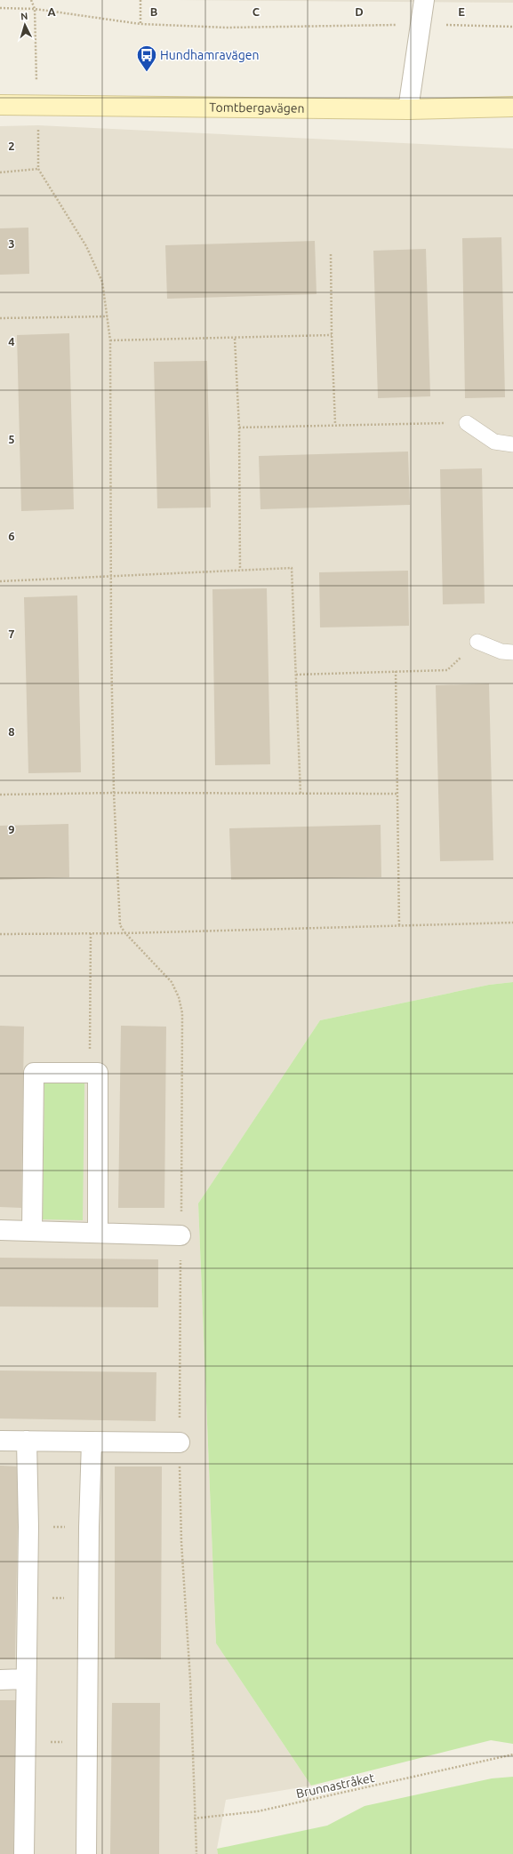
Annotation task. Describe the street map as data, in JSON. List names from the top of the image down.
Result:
{
  "streets": {
    "street": ["Tomtbergavägen"],
    "path": ["Brunnastråket"]
  },
  "places": {
    "bus stop": ["Hundhamravägen"]
  },
  "north": "top",
  "grid": {
    "columns": [
      "A",
      "B",
      "C",
      "D",
      "E"
    ],
    "rows": [
      "2",
      "3",
      "4",
      "5",
      "6",
      "7",
      "8",
      "9"
    ]
  }
}
